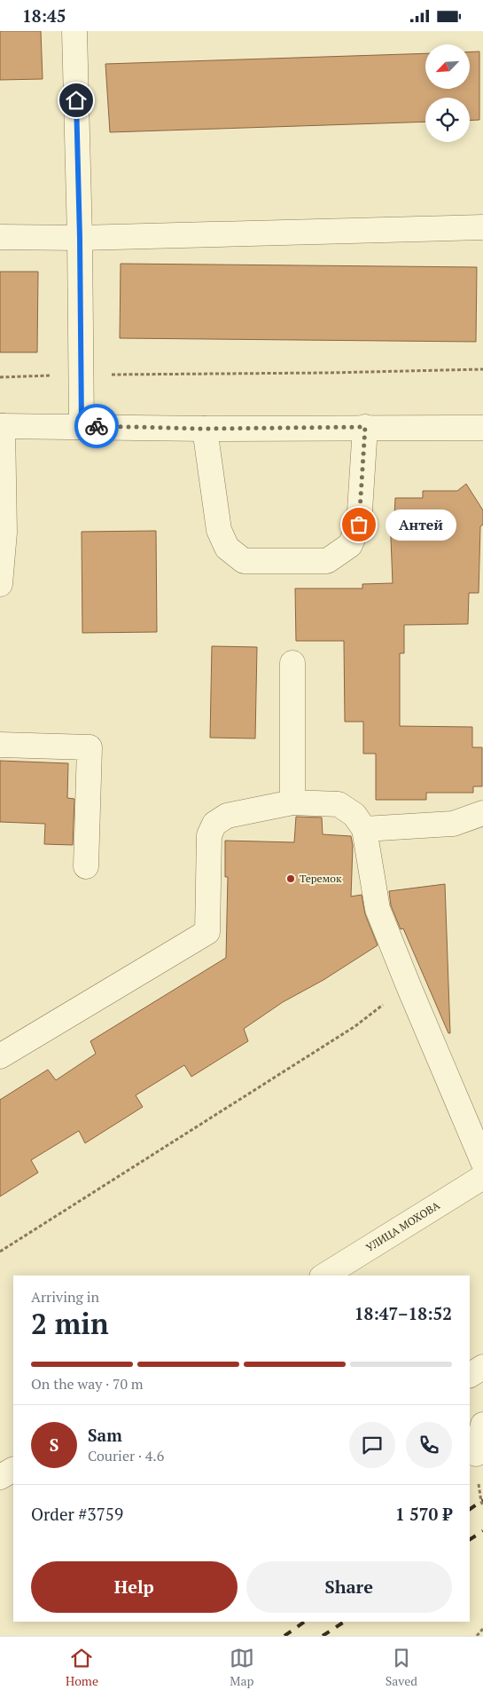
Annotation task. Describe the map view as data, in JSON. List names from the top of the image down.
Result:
{
  "streets": {
    "street": ["УЛИЦА МОХОВА"]
  },
  "places": ["Антей", "Теремок"],
  "north": "bottom left",
  "page": {
    "status": "18:45",
    "bubble": "Антей",
    "heading": ["2 min", "Arriving in", "18:47–18:52"],
    "panel": [
      "Sam",
      "Courier · 4.6",
      "Order #3759",
      "1 570 ₽"
    ],
    "bar": "On the way · 70 m",
    "round": "S",
    "buttons": ["Help", "Share"],
    "tabs": ["Home", "Map", "Saved"]
  }
}
